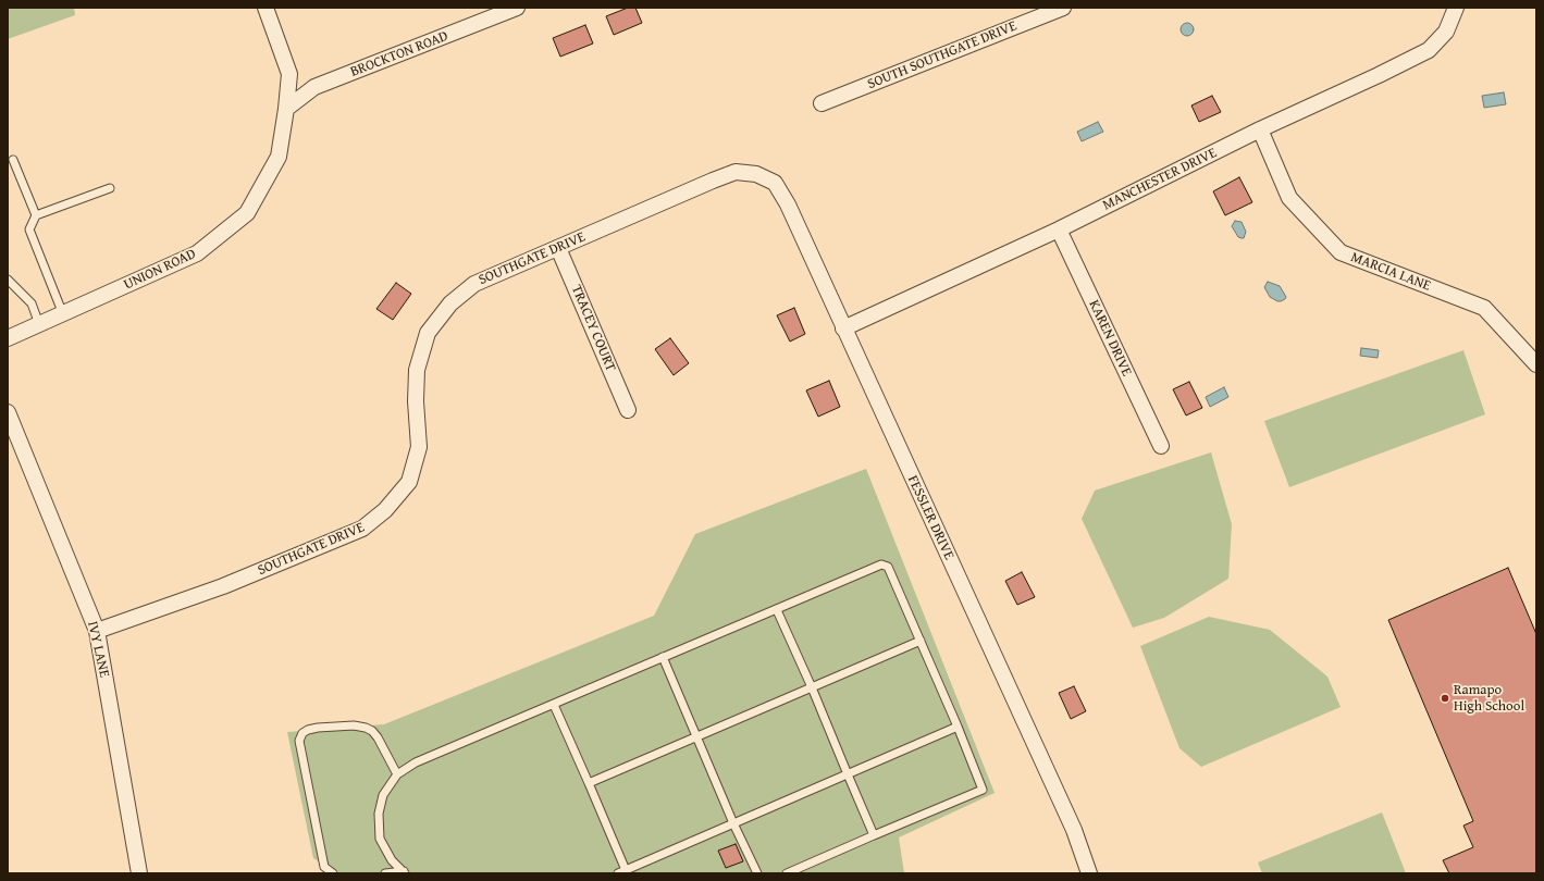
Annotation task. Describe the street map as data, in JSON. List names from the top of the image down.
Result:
{
  "streets": {
    "street": [
      "BROCKTON ROAD",
      "SOUTH SOUTHGATE DRIVE",
      "MANCHESTER DRIVE",
      "SOUTHGATE DRIVE",
      "UNION ROAD",
      "MARCIA LANE",
      "TRACEY COURT",
      "KAREN DRIVE",
      "FESSLER DRIVE",
      "IVY LANE"
    ]
  },
  "crossings": [
    ["BROCKTON ROAD", "UNION ROAD"],
    ["MANCHESTER DRIVE", "MARCIA LANE"],
    ["MANCHESTER DRIVE", "KAREN DRIVE"],
    ["MANCHESTER DRIVE", "FESSLER DRIVE"],
    ["SOUTHGATE DRIVE", "TRACEY COURT"],
    ["SOUTHGATE DRIVE", "FESSLER DRIVE"],
    ["SOUTHGATE DRIVE", "IVY LANE"]
  ],
  "places": ["Ramapo High School"]
}
